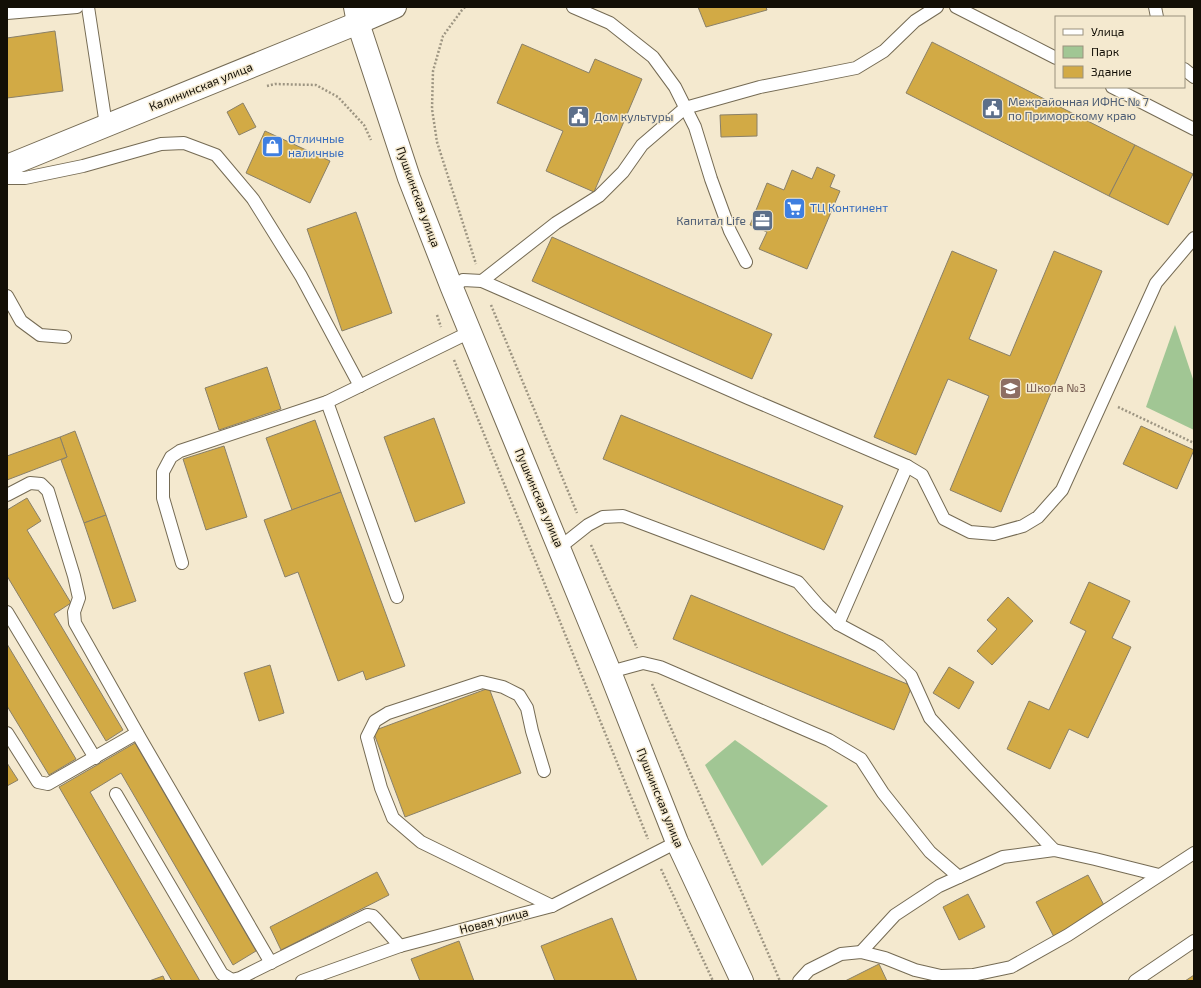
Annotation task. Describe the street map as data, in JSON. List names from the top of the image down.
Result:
{
  "streets": {
    "main road": ["Калининская улица", "Пушкинская улица"],
    "lane": ["Новая улица"]
  },
  "crossings": [
    ["Калининская улица", "Пушкинская улица"],
    ["Пушкинская улица", "Новая улица"]
  ],
  "places": {
    "public building": ["Межрайонная ИФНС № 7 по Приморскому краю", "Дом культуры"],
    "shop": ["Отличные наличные"],
    "supermarket": ["ТЦ Континент"],
    "office": ["Капитал Life"],
    "school or university": ["Школа №3"]
  },
  "legend": ["Улица", "Парк", "Здание"]
}
